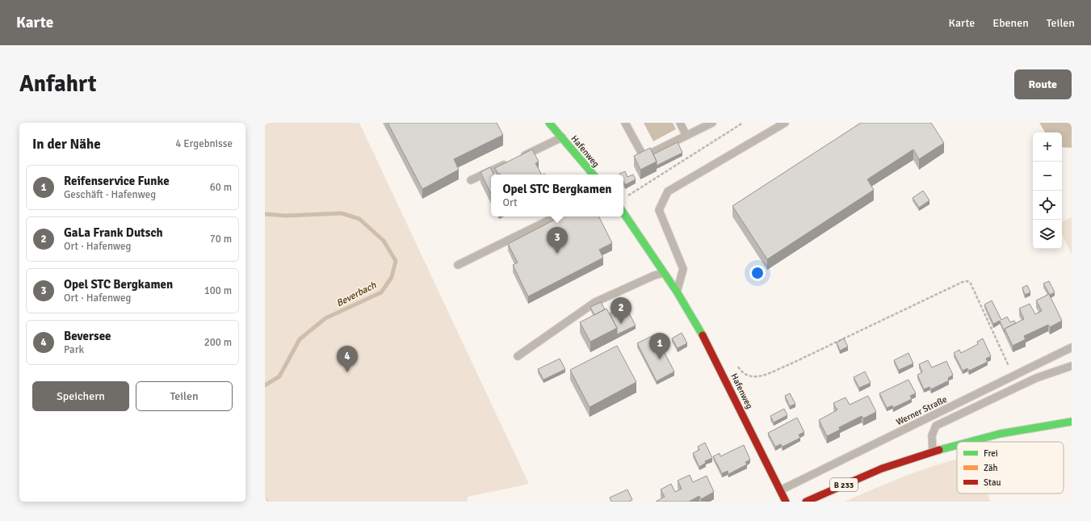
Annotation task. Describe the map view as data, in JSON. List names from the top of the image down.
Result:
{
  "streets": {
    "street": ["Hafenweg", "B 233"],
    "lane": ["Werner Straße"]
  },
  "crossings": [
    ["Hafenweg", "Werner Straße"]
  ],
  "water": ["Beverbach"],
  "legend": ["Frei", "Zäh", "Stau"],
  "page": {
    "header": "Karte",
    "nav": ["Karte", "Ebenen", "Teilen"],
    "buttons": [
      "Route",
      ["Speichern", "Teilen"]
    ],
    "title": "Anfahrt",
    "heading": ["In der Nähe", "4 Ergebnisse"],
    "map_buttons": ["+", "−"],
    "list": [
      {
        "mark": "1",
        "name": "Reifenservice Funke",
        "note": "Geschäft · Hafenweg",
        "value": "60 m"
      },
      {
        "mark": "2",
        "name": "GaLa Frank Dutsch",
        "note": "Ort · Hafenweg",
        "value": "70 m"
      },
      {
        "mark": "3",
        "name": "Opel STC Bergkamen",
        "note": "Ort · Hafenweg",
        "value": "100 m"
      },
      {
        "mark": "4",
        "name": "Beversee",
        "note": "Park",
        "value": "200 m"
      }
    ],
    "popup": ["Opel STC Bergkamen", "Ort"],
    "pins": [
      "3",
      "2",
      "1",
      "4"
    ]
  }
}
